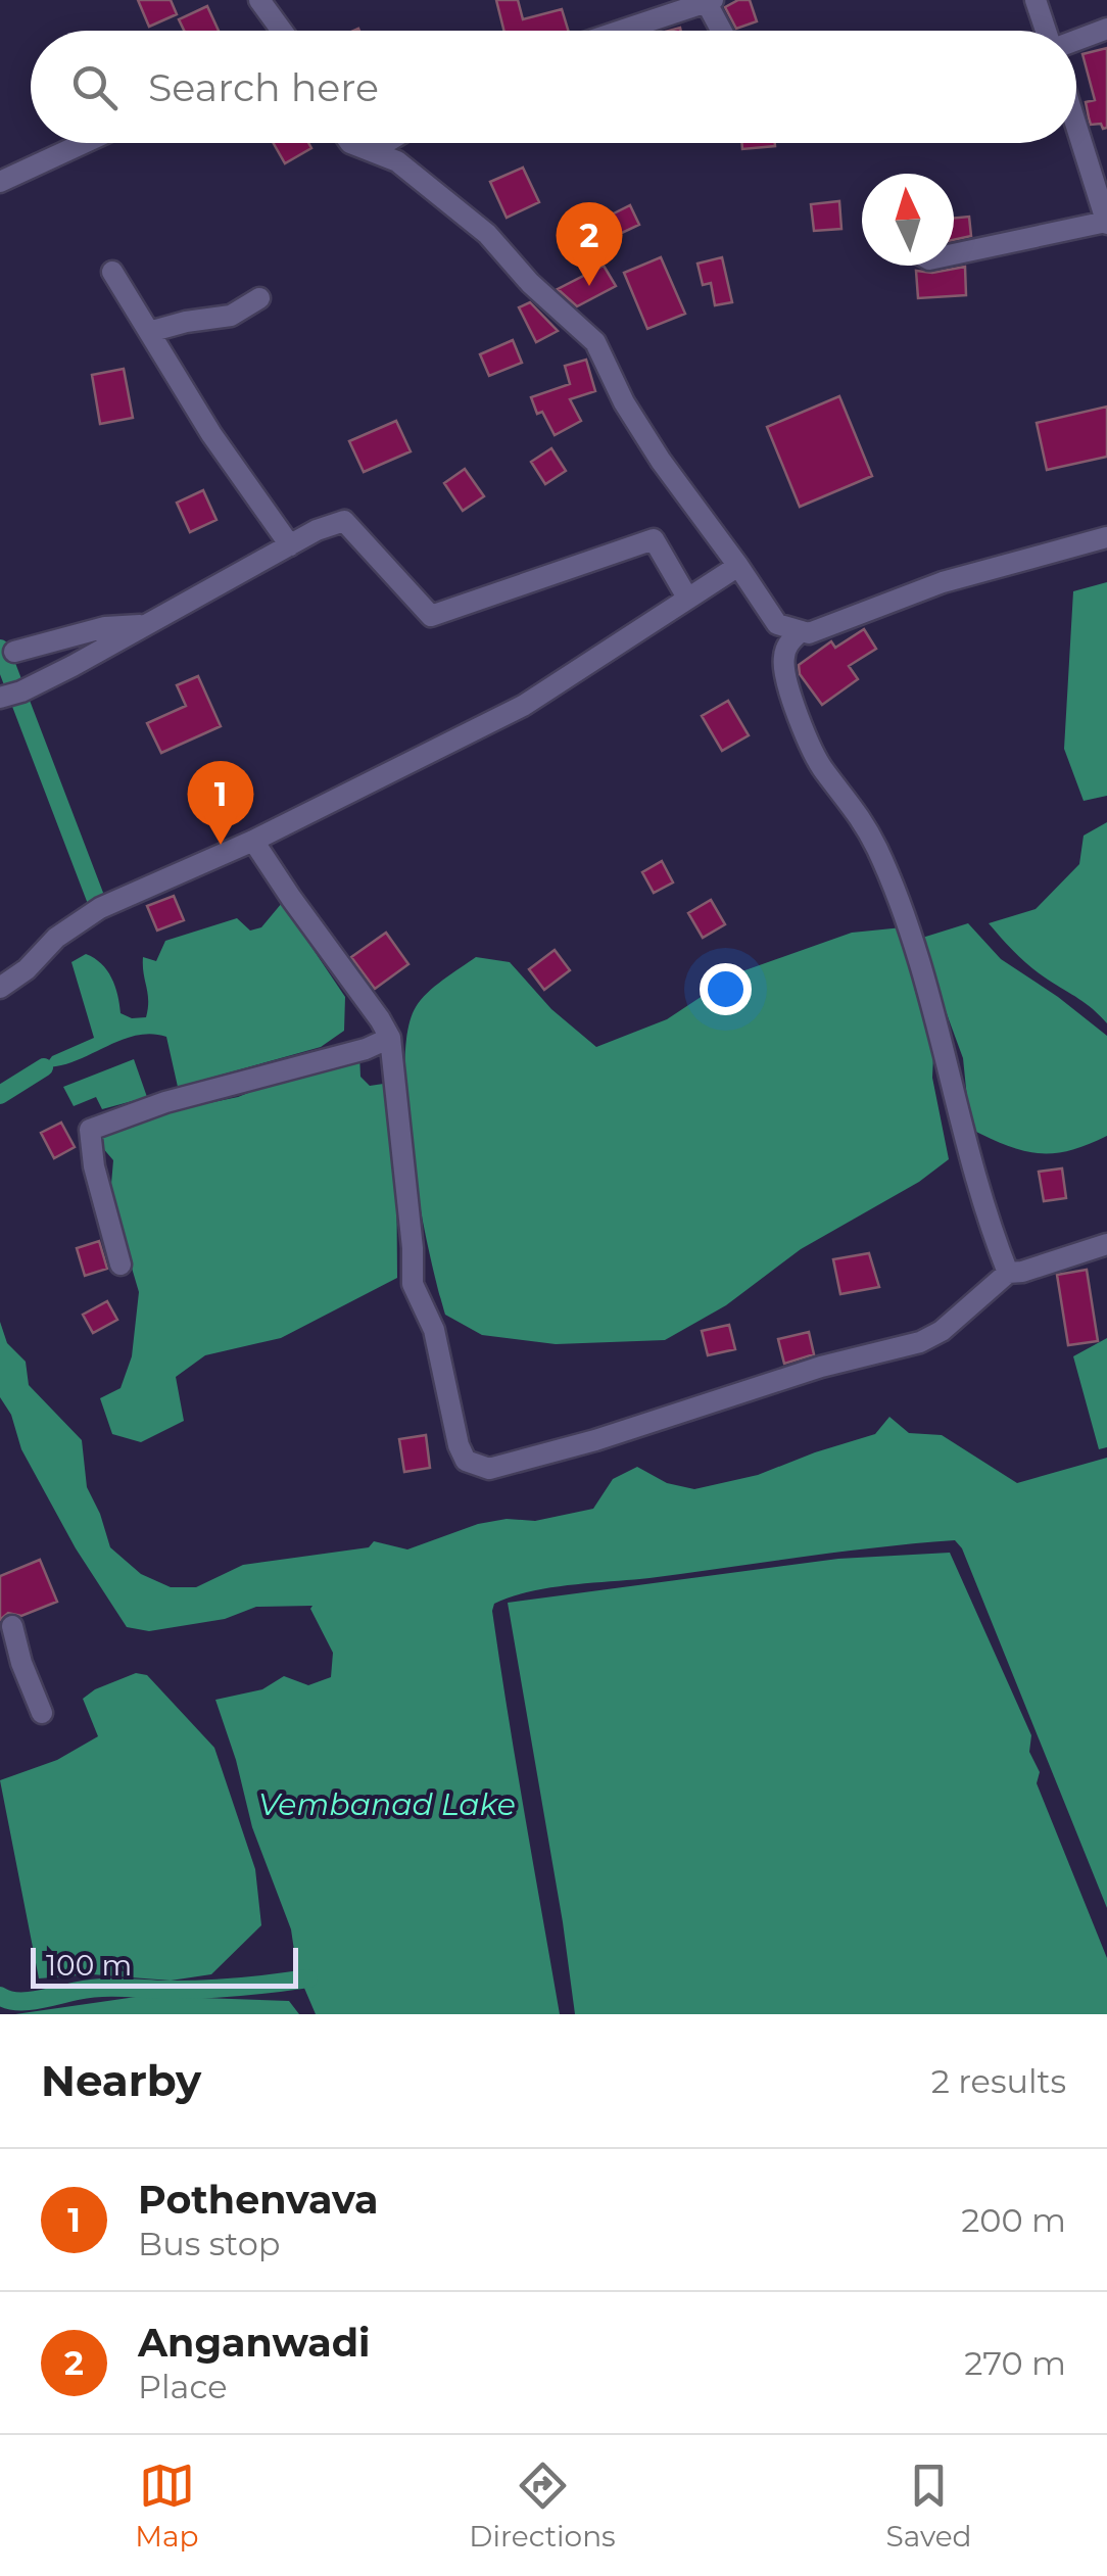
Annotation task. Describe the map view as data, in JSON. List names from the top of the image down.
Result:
{
  "water": ["Vembanad Lake"],
  "scale_bar": "100 m",
  "north": "top",
  "page": {
    "search": "Search here",
    "pins": ["2", "1"],
    "scale": "100 m",
    "heading": ["Nearby", "2 results"],
    "list": [
      {
        "mark": "1",
        "name": "Pothenvava",
        "note": "Bus stop",
        "value": "200 m"
      },
      {
        "mark": "2",
        "name": "Anganwadi",
        "note": "Place",
        "value": "270 m"
      }
    ],
    "nav": ["Map", "Directions", "Saved"]
  }
}
